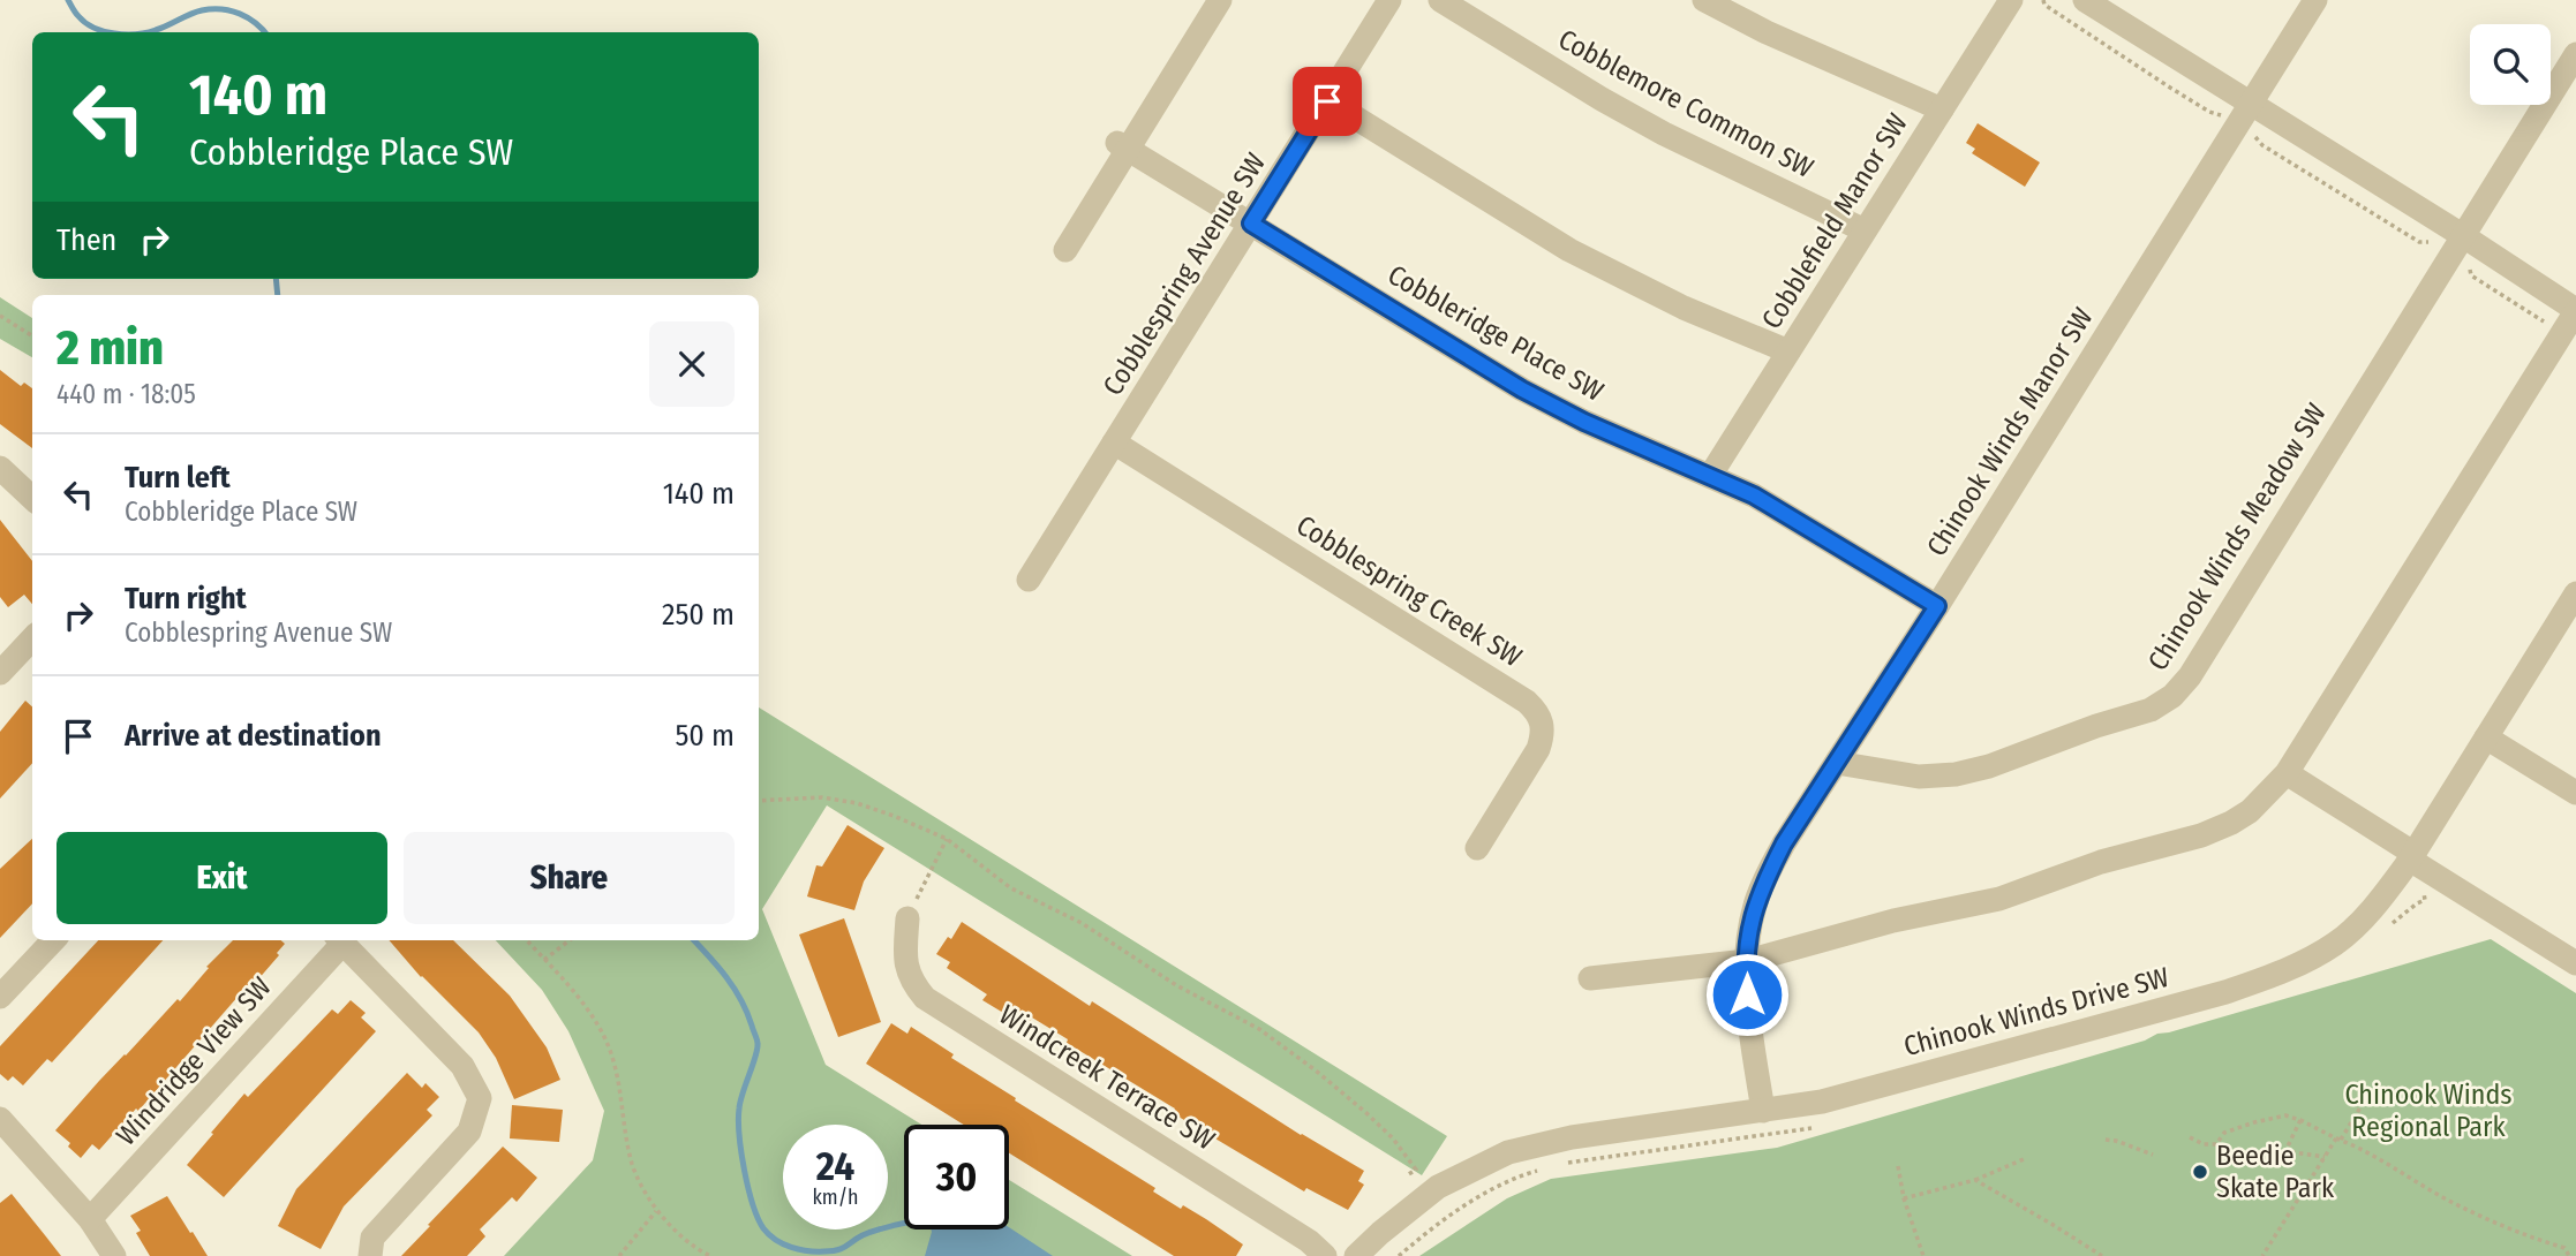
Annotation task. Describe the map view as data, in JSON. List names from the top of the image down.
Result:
{
  "streets": {
    "street": [
      "Cobblemore Common SW",
      "Cobblefield Manor SW",
      "Cobblespring Avenue SW",
      "Cobbleridge Place SW",
      "Chinook Winds Manor SW",
      "Chinook Winds Meadow SW",
      "Cobblespring Creek SW",
      "Chinook Winds Drive SW",
      "Windridge View SW",
      "Windcreek Terrace SW"
    ]
  },
  "crossings": [
    ["Cobblemore Common SW", "Cobblefield Manor SW"],
    ["Cobblefield Manor SW", "Cobbleridge Place SW"],
    ["Cobblespring Avenue SW", "Cobbleridge Place SW"],
    ["Cobblespring Avenue SW", "Cobblespring Creek SW"],
    ["Cobbleridge Place SW", "Chinook Winds Manor SW"],
    ["Chinook Winds Manor SW", "Chinook Winds Meadow SW"],
    ["Chinook Winds Manor SW", "Chinook Winds Drive SW"]
  ],
  "parks": ["Chinook Winds Regional Park"],
  "places": ["Beedie Skate Park"],
  "page": {
    "turn": ["140 m", "Cobbleridge Place SW"],
    "then": "Then",
    "heading": ["2 min", "440 m · 18:05"],
    "list": [
      {
        "name": "Turn left",
        "note": "Cobbleridge Place SW",
        "value": "140 m"
      },
      {
        "name": "Turn right",
        "note": "Cobblespring Avenue SW",
        "value": "250 m"
      },
      {
        "name": "Arrive at destination",
        "value": "50 m"
      }
    ],
    "buttons": ["Exit", "Share"],
    "speed": "24 km/h",
    "limit": "30"
  }
}
